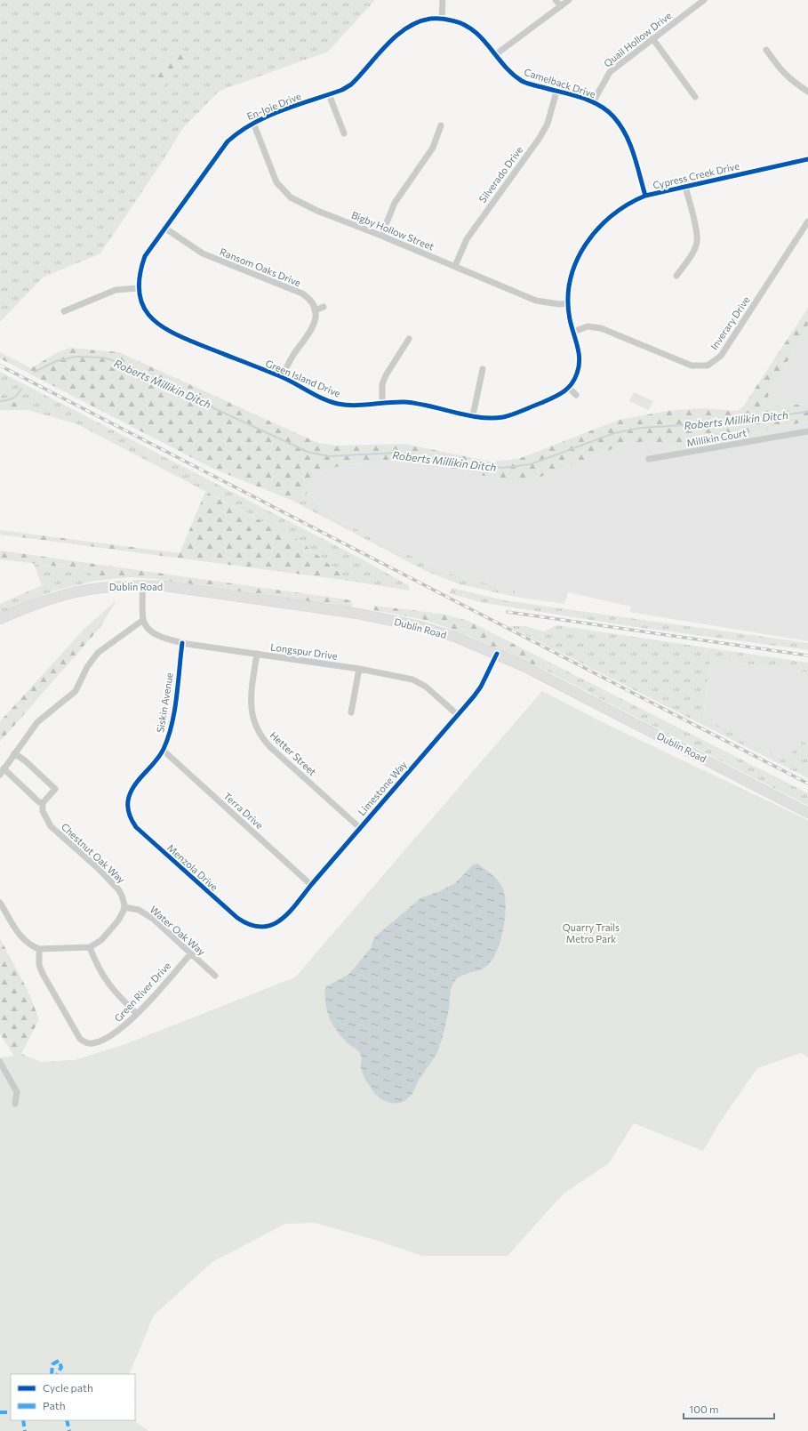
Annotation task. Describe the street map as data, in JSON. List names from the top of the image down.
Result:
{
  "streets": {
    "main road": ["Dublin Road"],
    "street": [
      "Quail Hollow Drive",
      "Camelback Drive",
      "En-Joie Drive",
      "Silverado Drive",
      "Cypress Creek Drive",
      "Bigby Hollow Street",
      "Ransom Oaks Drive",
      "Inverary Drive",
      "Green Island Drive",
      "Millikin Court",
      "Longspur Drive",
      "Siskin Avenue",
      "Hetter Street",
      "Limestone Way",
      "Terra Drive",
      "Chestnut Oak Way",
      "Menzola Drive",
      "Water Oak Way",
      "Green River Drive"
    ]
  },
  "crossings": [
    ["Quail Hollow Drive", "Camelback Drive"],
    ["Camelback Drive", "En-Joie Drive"],
    ["Camelback Drive", "Silverado Drive"],
    ["Camelback Drive", "Cypress Creek Drive"],
    ["En-Joie Drive", "Bigby Hollow Street"],
    ["En-Joie Drive", "Ransom Oaks Drive"],
    ["En-Joie Drive", "Green Island Drive"],
    ["Silverado Drive", "Bigby Hollow Street"],
    ["Cypress Creek Drive", "Bigby Hollow Street"],
    ["Cypress Creek Drive", "Inverary Drive"],
    ["Cypress Creek Drive", "Green Island Drive"],
    ["Dublin Road", "Limestone Way"],
    ["Longspur Drive", "Siskin Avenue"],
    ["Longspur Drive", "Hetter Street"],
    ["Longspur Drive", "Limestone Way"],
    ["Siskin Avenue", "Terra Drive"],
    ["Siskin Avenue", "Menzola Drive"],
    ["Hetter Street", "Limestone Way"],
    ["Limestone Way", "Terra Drive"],
    ["Limestone Way", "Menzola Drive"],
    ["Chestnut Oak Way", "Water Oak Way"],
    ["Water Oak Way", "Green River Drive"]
  ],
  "water": ["Roberts Millikin Ditch"],
  "parks": ["Quarry Trails Metro Park"],
  "legend": ["Cycle path", "Path"],
  "scale_bar": "100 m"
}
